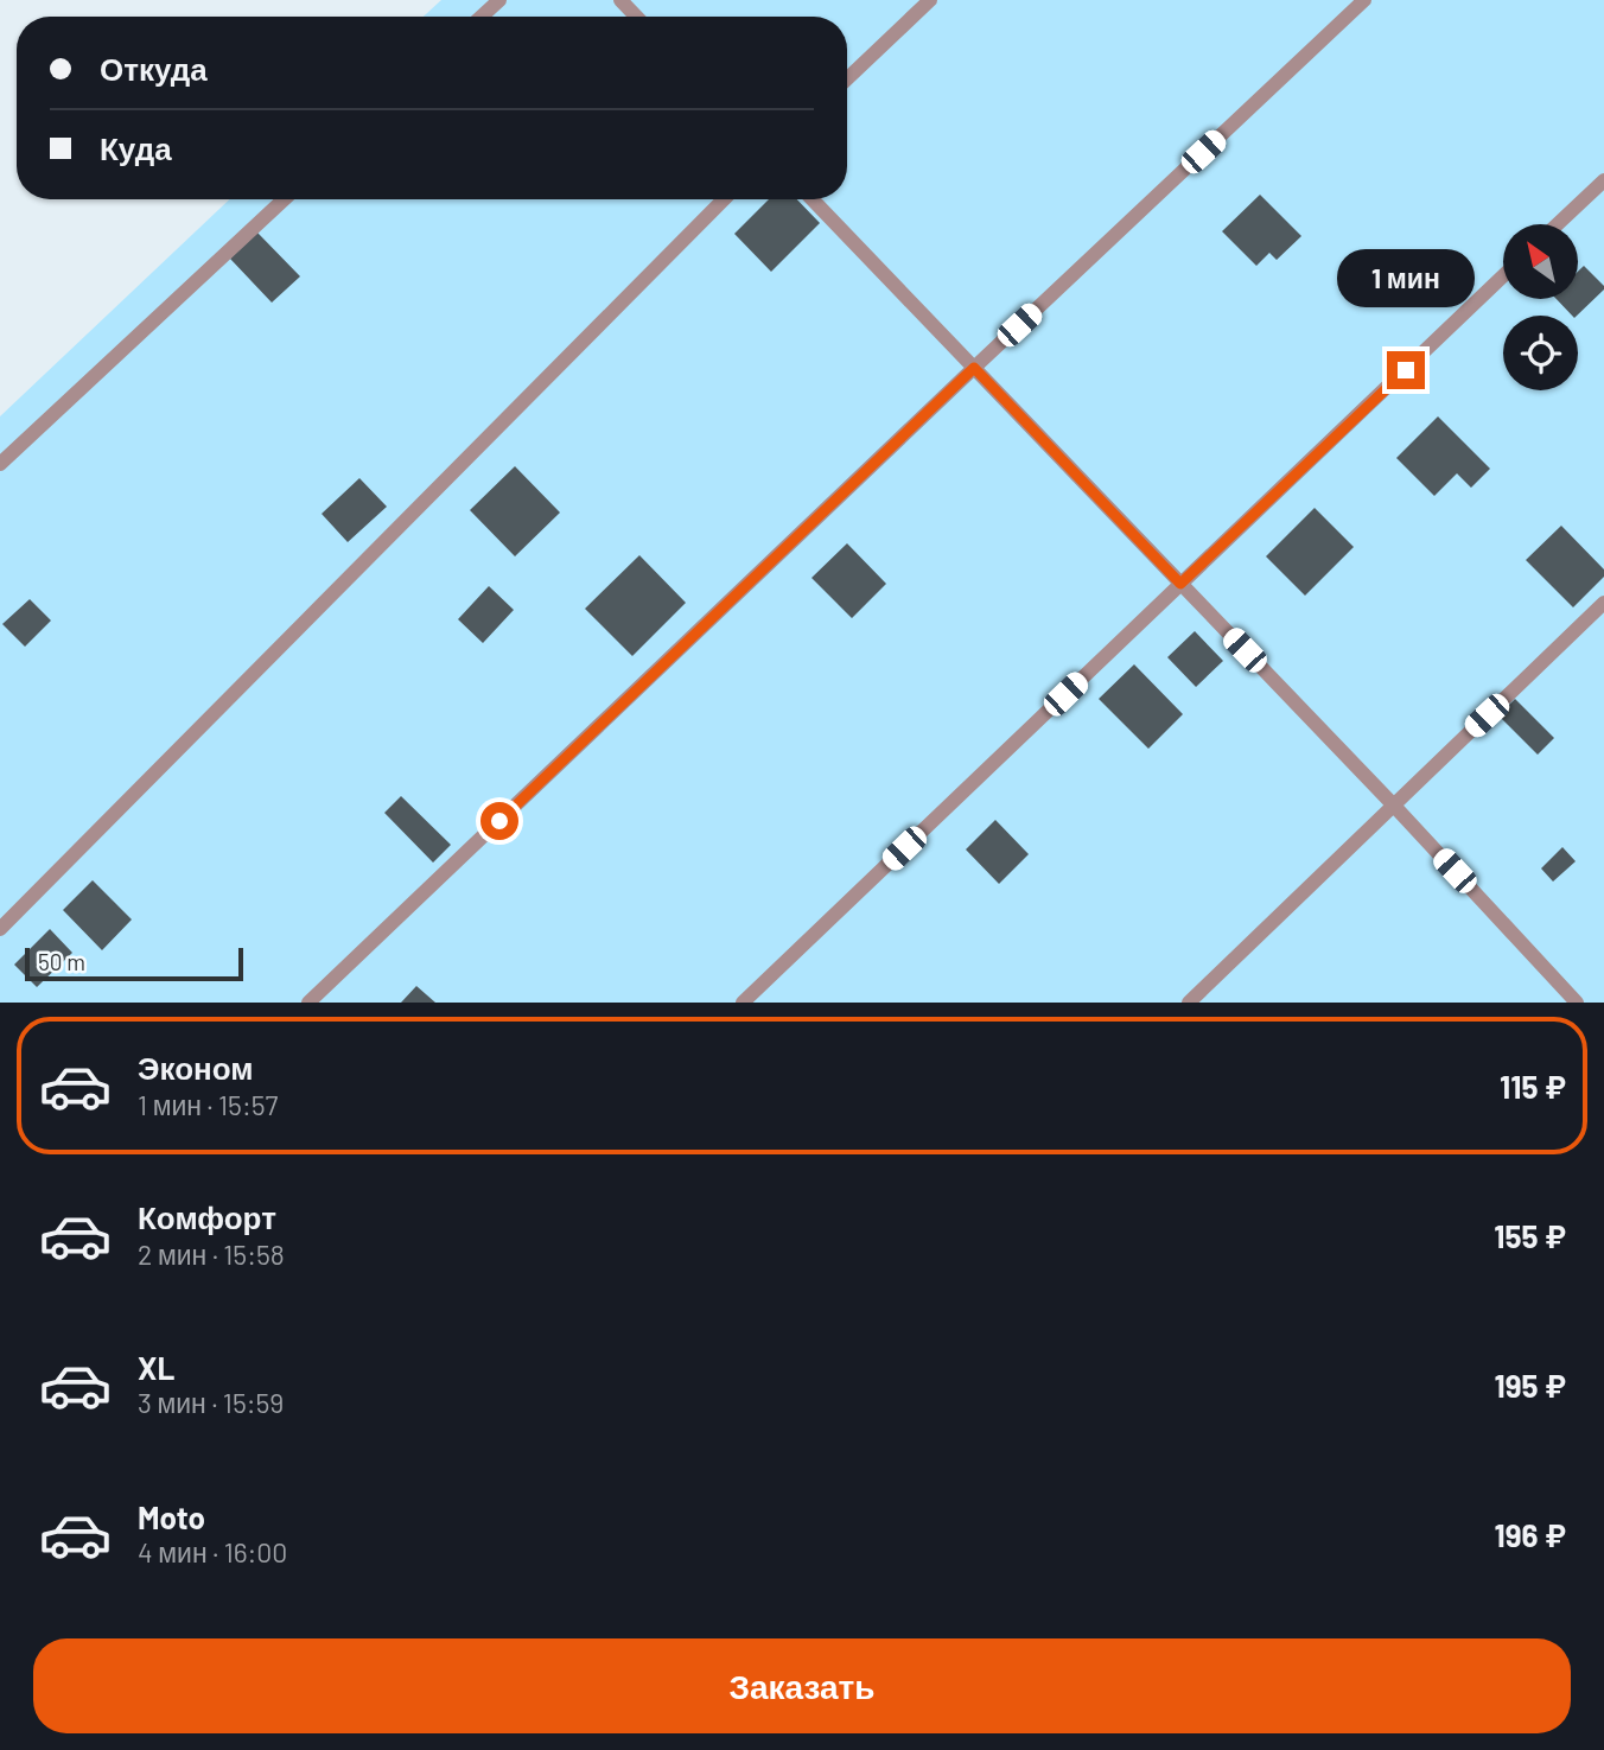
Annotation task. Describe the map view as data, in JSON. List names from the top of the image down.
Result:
{
  "scale_bar": "50 m",
  "north": "top left",
  "page": {
    "banner": ["Откуда", "Куда"],
    "bubble": "1 мин",
    "scale": "50 m",
    "list": [
      {
        "name": "Эконом",
        "note": "1 мин · 15:57",
        "value": "115 ₽"
      },
      {
        "name": "Комфорт",
        "note": "2 мин · 15:58",
        "value": "155 ₽"
      },
      {
        "name": "XL",
        "note": "3 мин · 15:59",
        "value": "195 ₽"
      },
      {
        "name": "Moto",
        "note": "4 мин · 16:00",
        "value": "196 ₽"
      }
    ],
    "buttons": "Заказать"
  }
}
